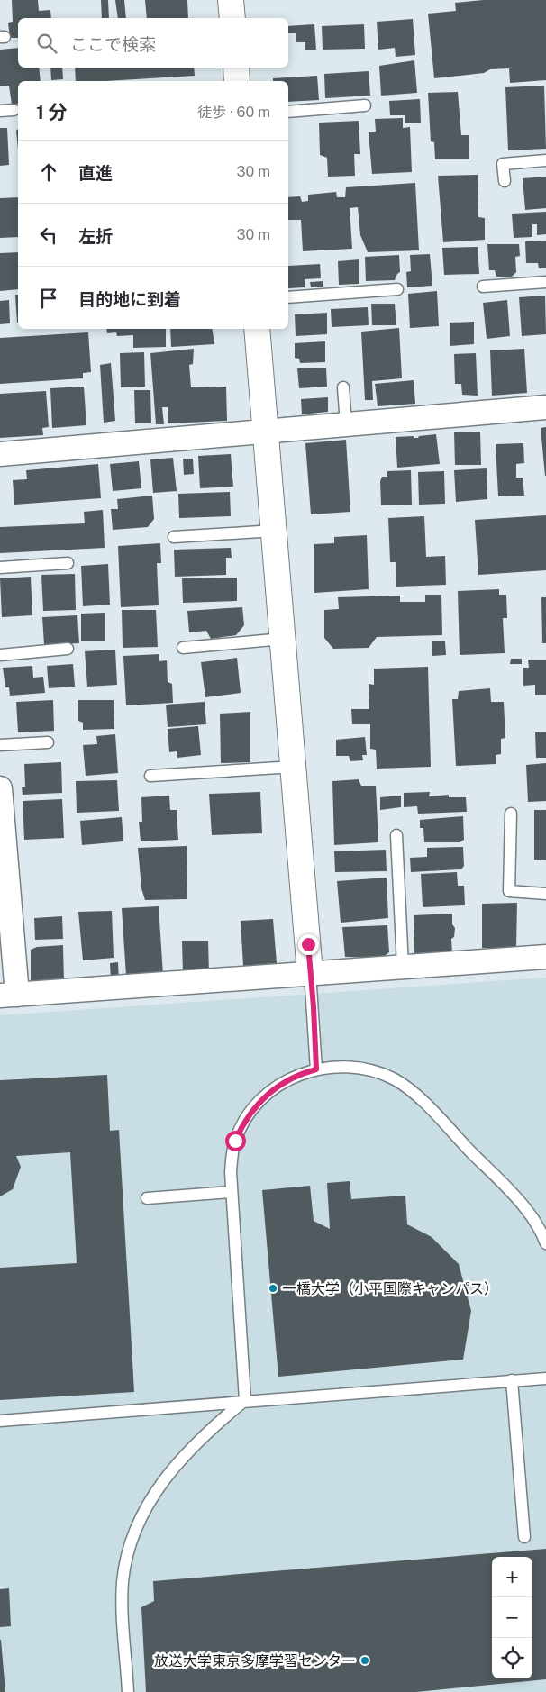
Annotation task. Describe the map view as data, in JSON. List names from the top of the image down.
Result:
{
  "places": ["一橋大学（小平国際キャンパス）", "放送大学東京多摩学習センター"],
  "page": {
    "search": "ここで検索",
    "heading": ["1 分", "徒歩 · 60 m"],
    "list": [
      ["直進", "30 m"],
      ["左折", "30 m"],
      "目的地に到着"
    ],
    "map_buttons": ["+", "−"]
  }
}
